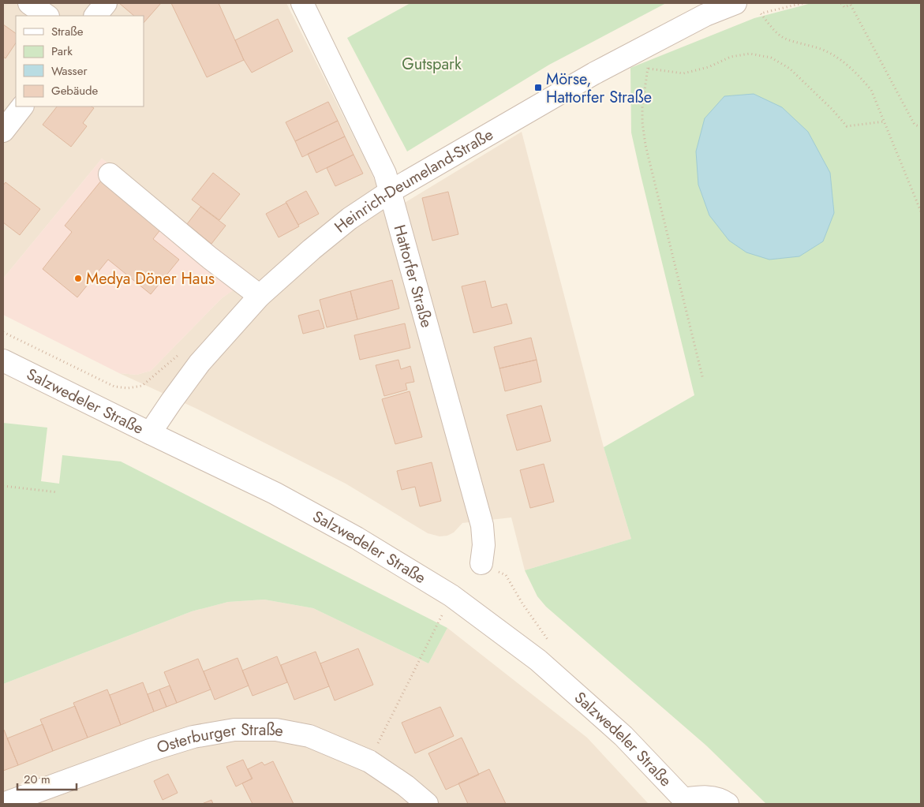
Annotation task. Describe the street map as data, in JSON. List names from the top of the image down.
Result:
{
  "streets": {
    "street": [
      "Heinrich-Deumeland-Straße",
      "Hattorfer Straße",
      "Salzwedeler Straße",
      "Osterburger Straße"
    ]
  },
  "crossings": [
    ["Heinrich-Deumeland-Straße", "Hattorfer Straße"],
    ["Heinrich-Deumeland-Straße", "Salzwedeler Straße"]
  ],
  "parks": ["Gutspark"],
  "places": {
    "transit": ["Mörse, Hattorfer Straße"],
    "other": ["Medya Döner Haus"]
  },
  "legend": [
    "Straße",
    "Park",
    "Wasser",
    "Gebäude"
  ],
  "scale_bar": "20 m"
}
